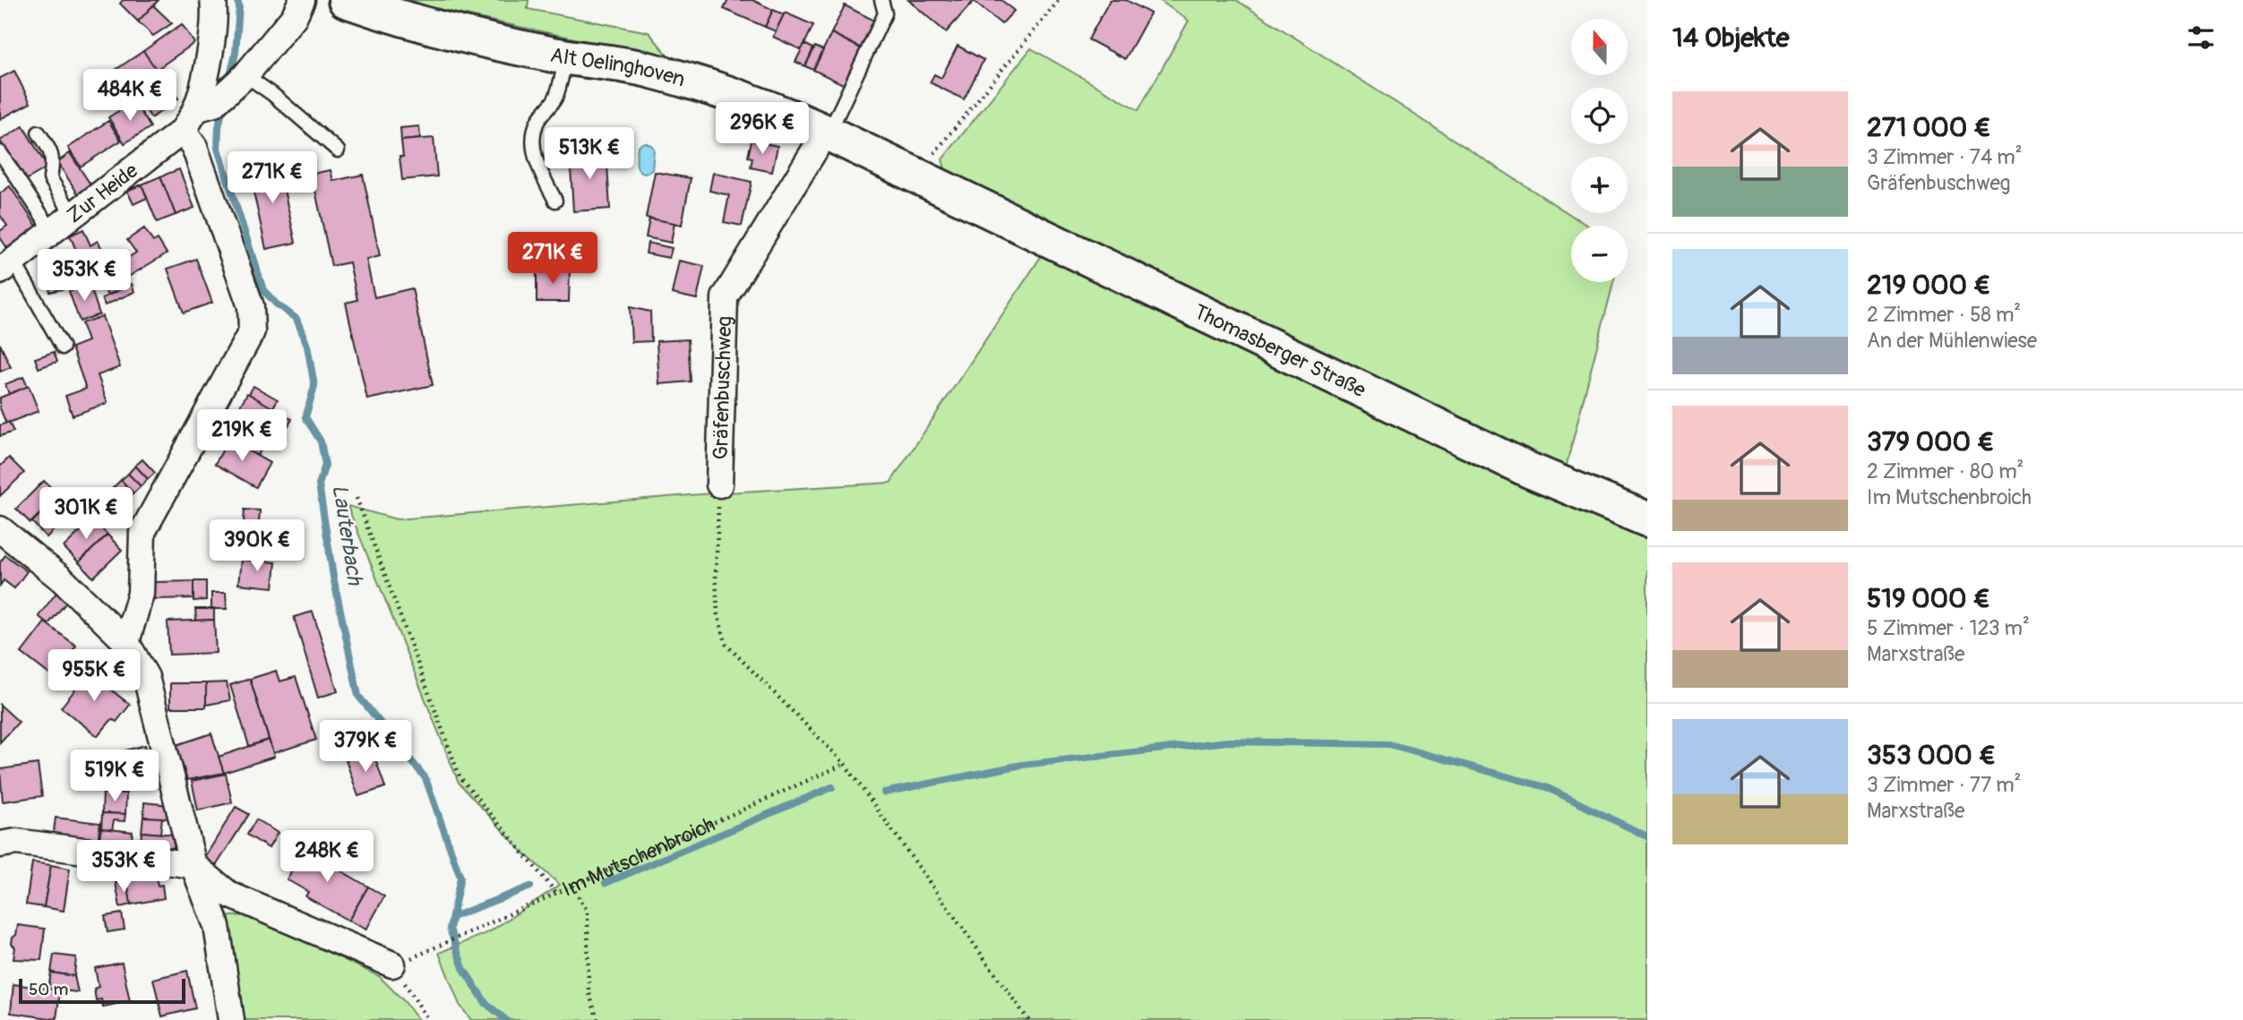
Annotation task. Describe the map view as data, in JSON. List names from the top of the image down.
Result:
{
  "streets": {
    "main road": ["Alt Oelinghoven", "Thomasberger Straße"],
    "street": ["Zur Heide", "Gräfenbuschweg"],
    "path": ["Im Mutschenbroich"]
  },
  "crossings": [
    ["Alt Oelinghoven", "Thomasberger Straße"],
    ["Alt Oelinghoven", "Gräfenbuschweg"]
  ],
  "water": ["Lauterbach"],
  "scale_bar": "50 m",
  "north": "top",
  "page": {
    "heading": "14 Objekte",
    "map_buttons": ["+", "−"],
    "price": [
      "484K €",
      "296K €",
      "513K €",
      "271K €",
      "271K €",
      "353K €",
      "219K €",
      "301K €",
      "390K €",
      "955K €",
      "379K €",
      "519K €",
      "248K €",
      "353K €"
    ],
    "list": [
      {
        "name": "271 000 €",
        "note": "3 Zimmer · 74 m² · Gräfenbuschweg"
      },
      {
        "name": "219 000 €",
        "note": "2 Zimmer · 58 m² · An der Mühlenwiese"
      },
      {
        "name": "379 000 €",
        "note": "2 Zimmer · 80 m² · Im Mutschenbroich"
      },
      {
        "name": "519 000 €",
        "note": "5 Zimmer · 123 m² · Marxstraße"
      },
      {
        "name": "353 000 €",
        "note": "3 Zimmer · 77 m² · Marxstraße"
      }
    ],
    "scale": "50 m"
  }
}
